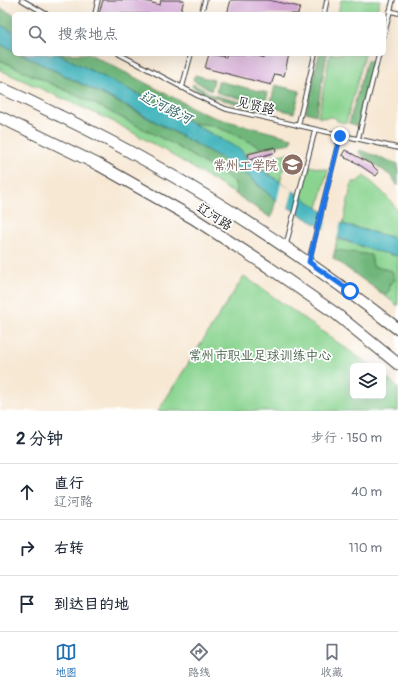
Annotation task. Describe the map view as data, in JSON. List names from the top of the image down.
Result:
{
  "streets": {
    "main road": ["辽河路"],
    "lane": ["见贤路"]
  },
  "water": ["辽河路河"],
  "parks": ["常州市职业足球训练中心"],
  "places": {
    "school or university": ["常州工学院"]
  },
  "page": {
    "search": "搜索地点",
    "heading": ["2 分钟", "步行 · 150 m"],
    "list": [
      ["直行", "辽河路", "40 m"],
      ["右转", "110 m"],
      "到达目的地"
    ],
    "nav": ["地图", "路线", "收藏"]
  }
}
